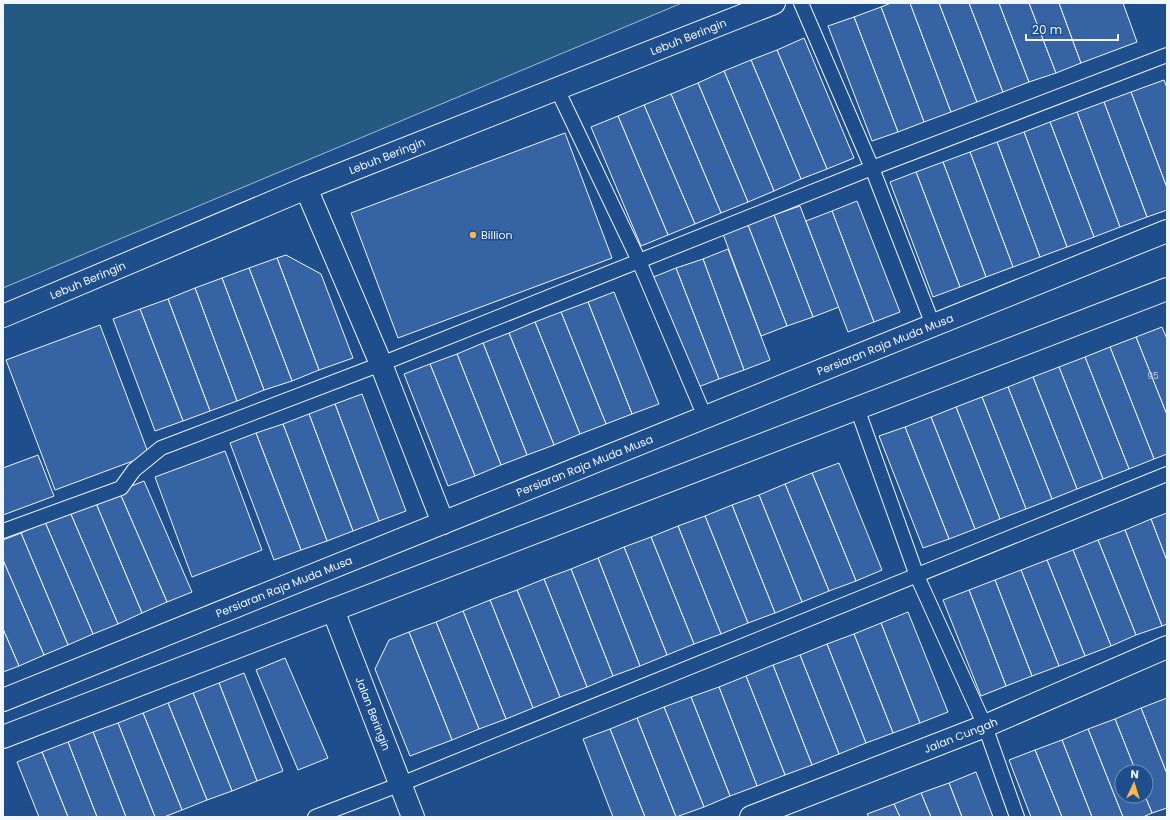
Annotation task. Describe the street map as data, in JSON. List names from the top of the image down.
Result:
{
  "streets": {
    "main road": [
      "Lebuh Beringin",
      "Persiaran Raja Muda Musa",
      "Jalan Beringin",
      "Jalan Cungah"
    ]
  },
  "places": ["Billion"],
  "house_numbers": ["95"],
  "scale_bar": "20 m",
  "north": "top"
}
